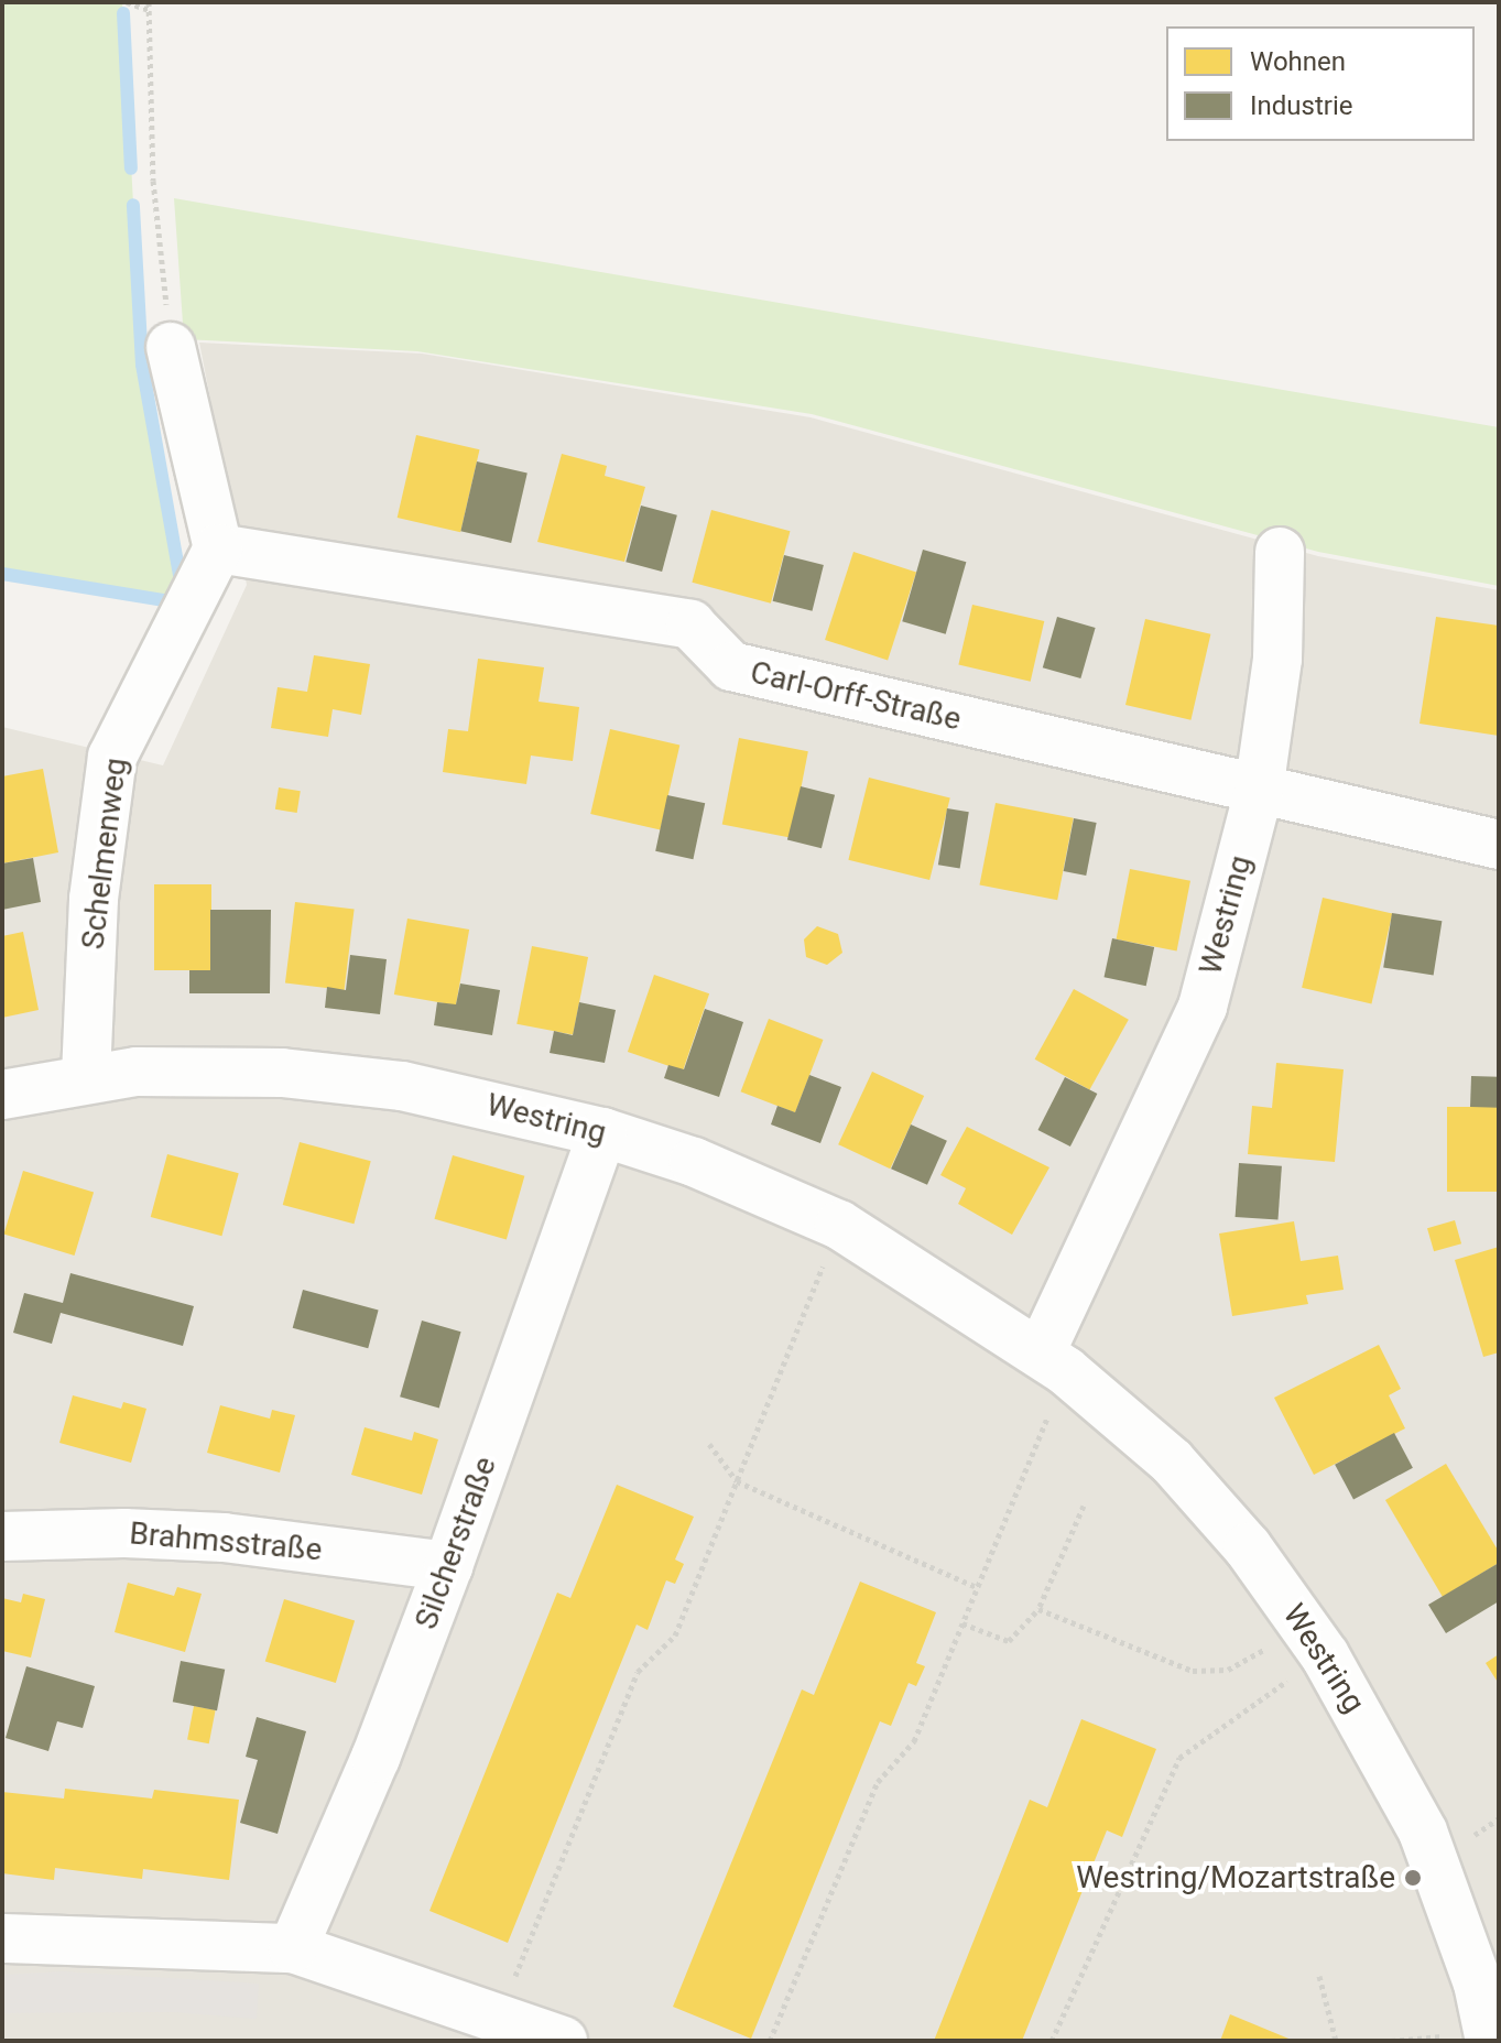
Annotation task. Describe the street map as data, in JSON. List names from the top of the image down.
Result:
{
  "streets": {
    "street": [
      "Carl-Orff-Straße",
      "Schelmenweg",
      "Westring",
      "Brahmsstraße",
      "Silcherstraße"
    ]
  },
  "crossings": [
    ["Carl-Orff-Straße", "Schelmenweg"],
    ["Carl-Orff-Straße", "Westring"],
    ["Schelmenweg", "Westring"],
    ["Westring", "Silcherstraße"],
    ["Brahmsstraße", "Silcherstraße"]
  ],
  "places": ["Westring/Mozartstraße"],
  "legend": ["Wohnen", "Industrie"]
}
